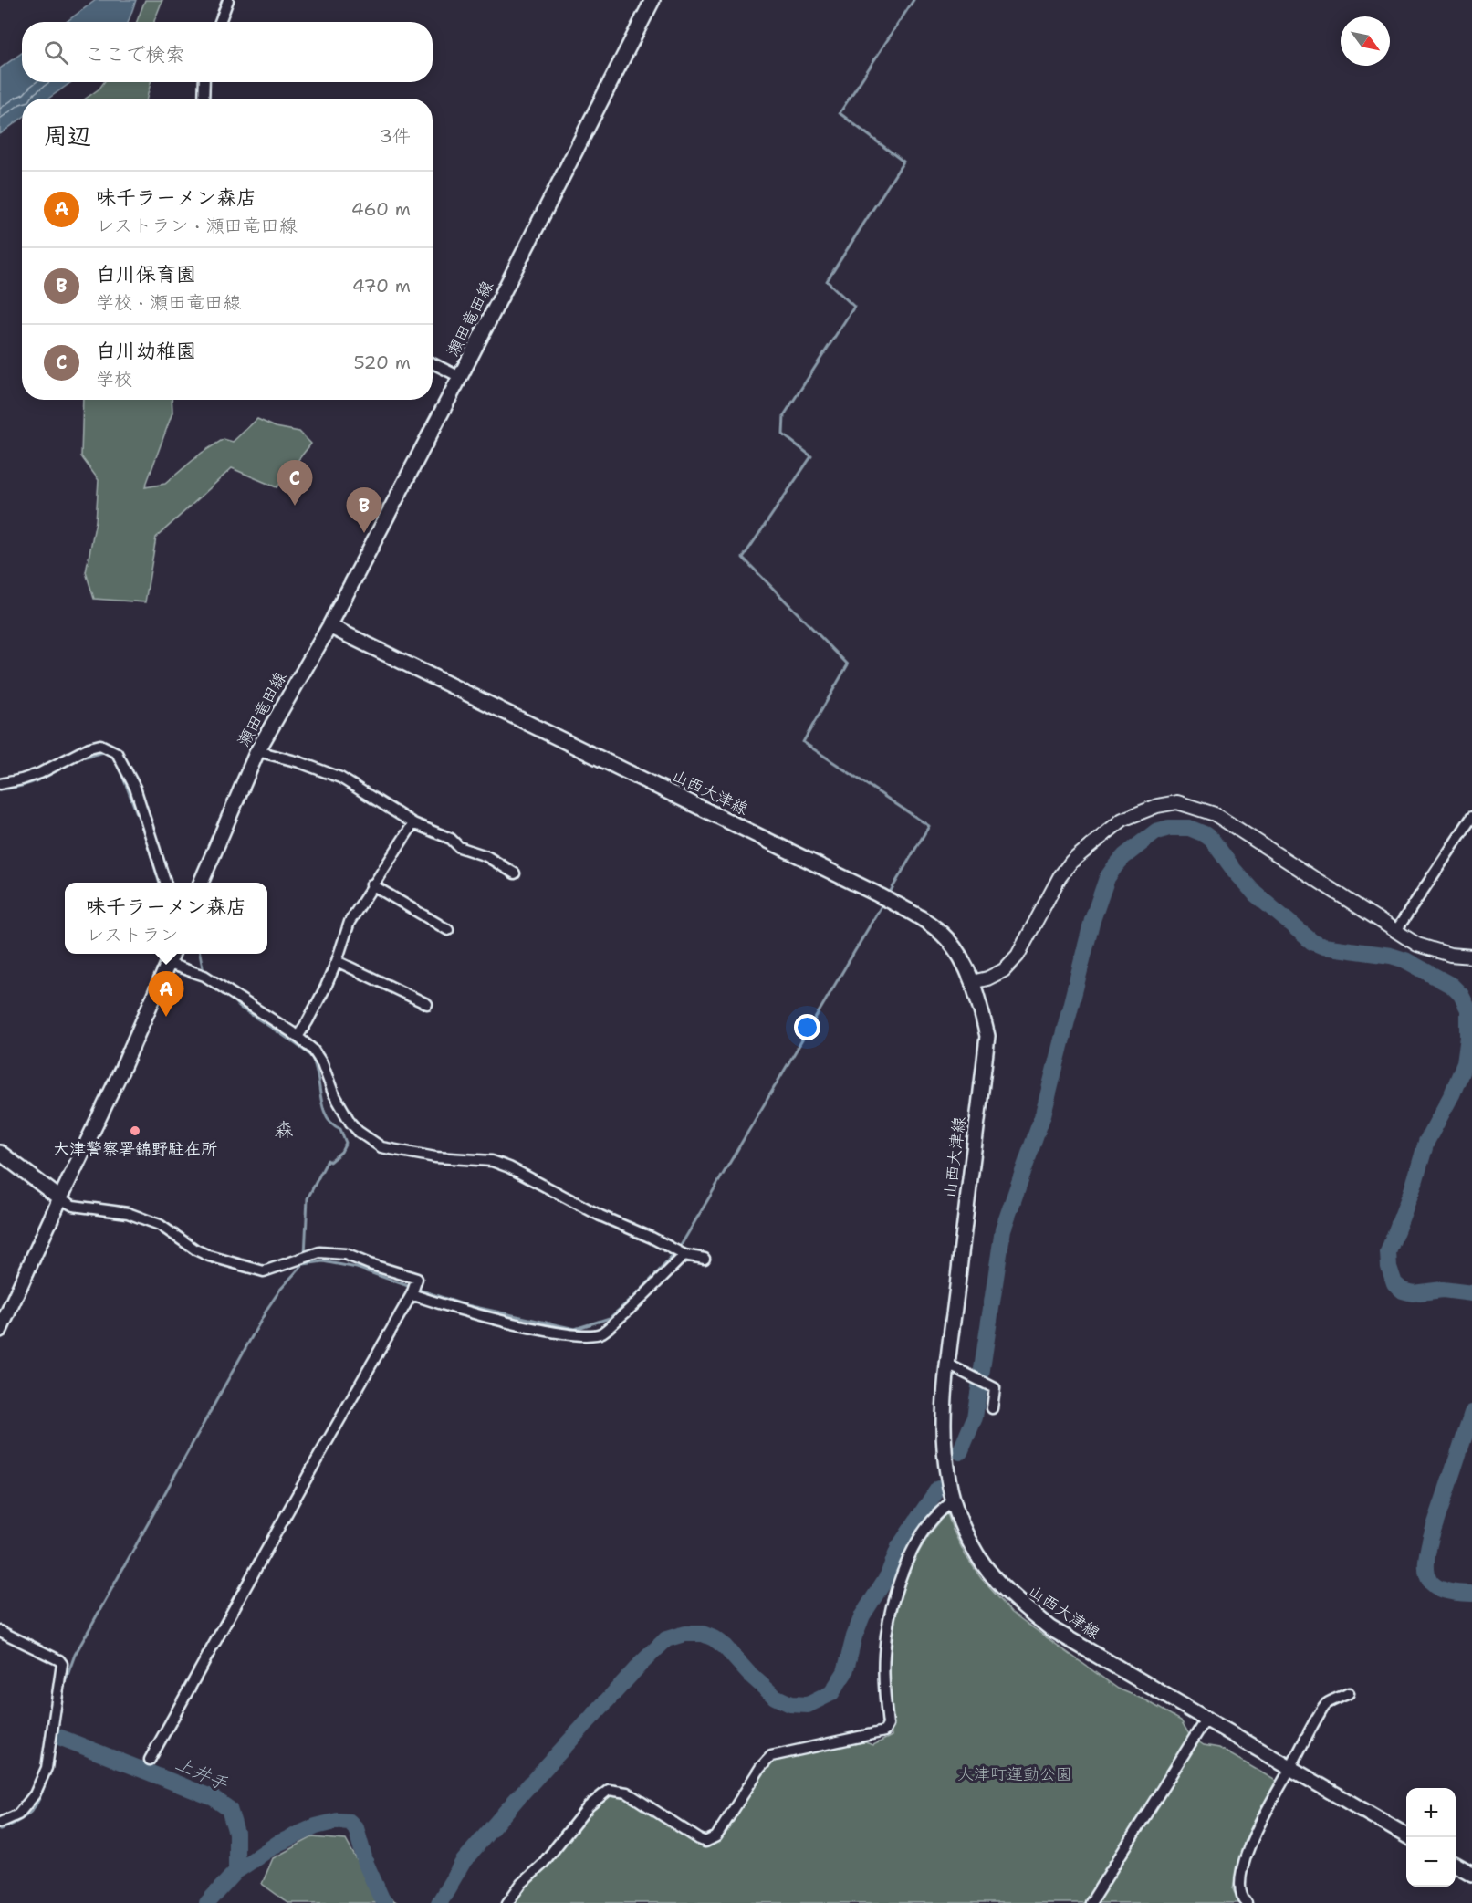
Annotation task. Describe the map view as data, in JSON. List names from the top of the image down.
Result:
{
  "streets": {
    "main road": ["瀬田竜田線", "山西大津線"]
  },
  "crossings": [
    ["瀬田竜田線", "山西大津線"]
  ],
  "districts": ["森"],
  "water": ["上井手"],
  "parks": ["大津町運動公園"],
  "places": ["大津警察署錦野駐在所"],
  "north": "bottom right",
  "page": {
    "search": "ここで検索",
    "heading": ["周辺", "3件"],
    "list": [
      {
        "mark": "A",
        "name": "味千ラーメン森店",
        "note": "レストラン · 瀬田竜田線",
        "value": "460 m"
      },
      {
        "mark": "B",
        "name": "白川保育園",
        "note": "学校 · 瀬田竜田線",
        "value": "470 m"
      },
      {
        "mark": "C",
        "name": "白川幼稚園",
        "note": "学校",
        "value": "520 m"
      }
    ],
    "pins": ["C", "B", "A"],
    "popup": ["味千ラーメン森店", "レストラン"],
    "map_buttons": ["+", "−"]
  }
}
